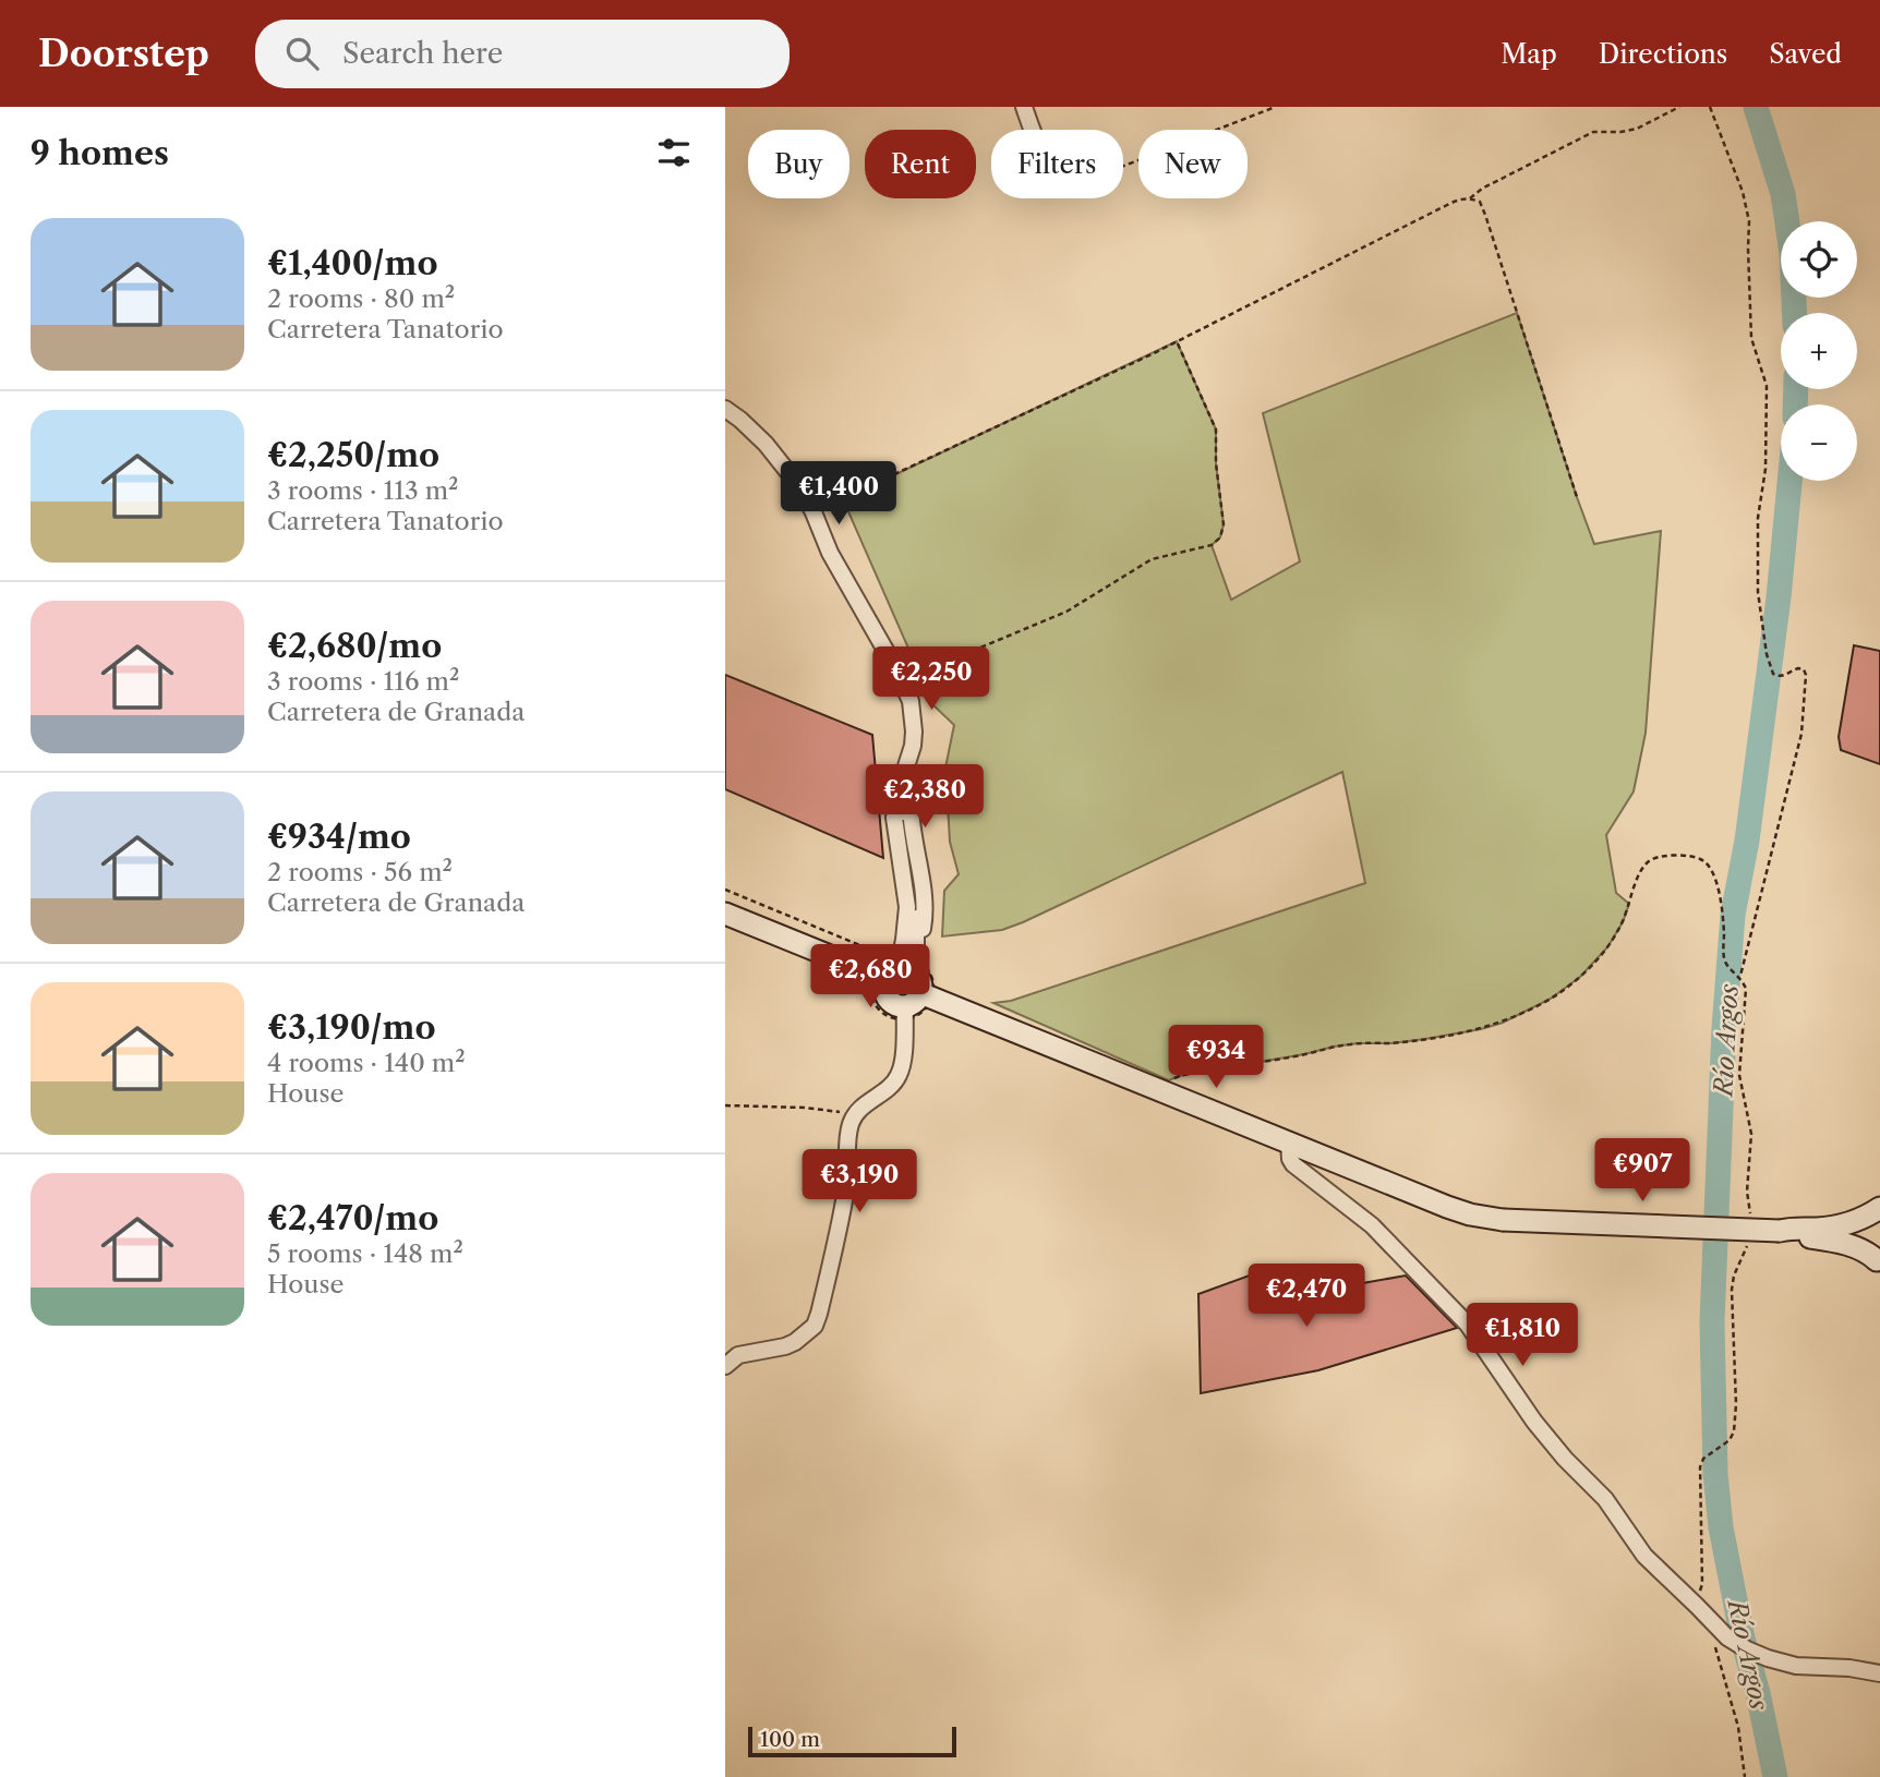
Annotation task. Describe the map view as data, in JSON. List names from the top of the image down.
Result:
{
  "water": ["Río Argos"],
  "scale_bar": "100 m",
  "page": {
    "header": "Doorstep",
    "search": "Search here",
    "nav": ["Map", "Directions", "Saved"],
    "heading": "9 homes",
    "chip": [
      "Buy",
      "Rent",
      "Filters",
      "New"
    ],
    "list": [
      {
        "name": "€1,400/mo",
        "note": "2 rooms · 80 m² · Carretera Tanatorio"
      },
      {
        "name": "€2,250/mo",
        "note": "3 rooms · 113 m² · Carretera Tanatorio"
      },
      {
        "name": "€2,680/mo",
        "note": "3 rooms · 116 m² · Carretera de Granada"
      },
      {
        "name": "€934/mo",
        "note": "2 rooms · 56 m² · Carretera de Granada"
      },
      {
        "name": "€3,190/mo",
        "note": "4 rooms · 140 m² · House"
      },
      {
        "name": "€2,470/mo",
        "note": "5 rooms · 148 m² · House"
      }
    ],
    "map_buttons": ["+", "−"],
    "price": [
      "€1,400",
      "€2,250",
      "€2,380",
      "€2,680",
      "€934",
      "€907",
      "€3,190",
      "€2,470",
      "€1,810"
    ],
    "scale": "100 m"
  }
}
